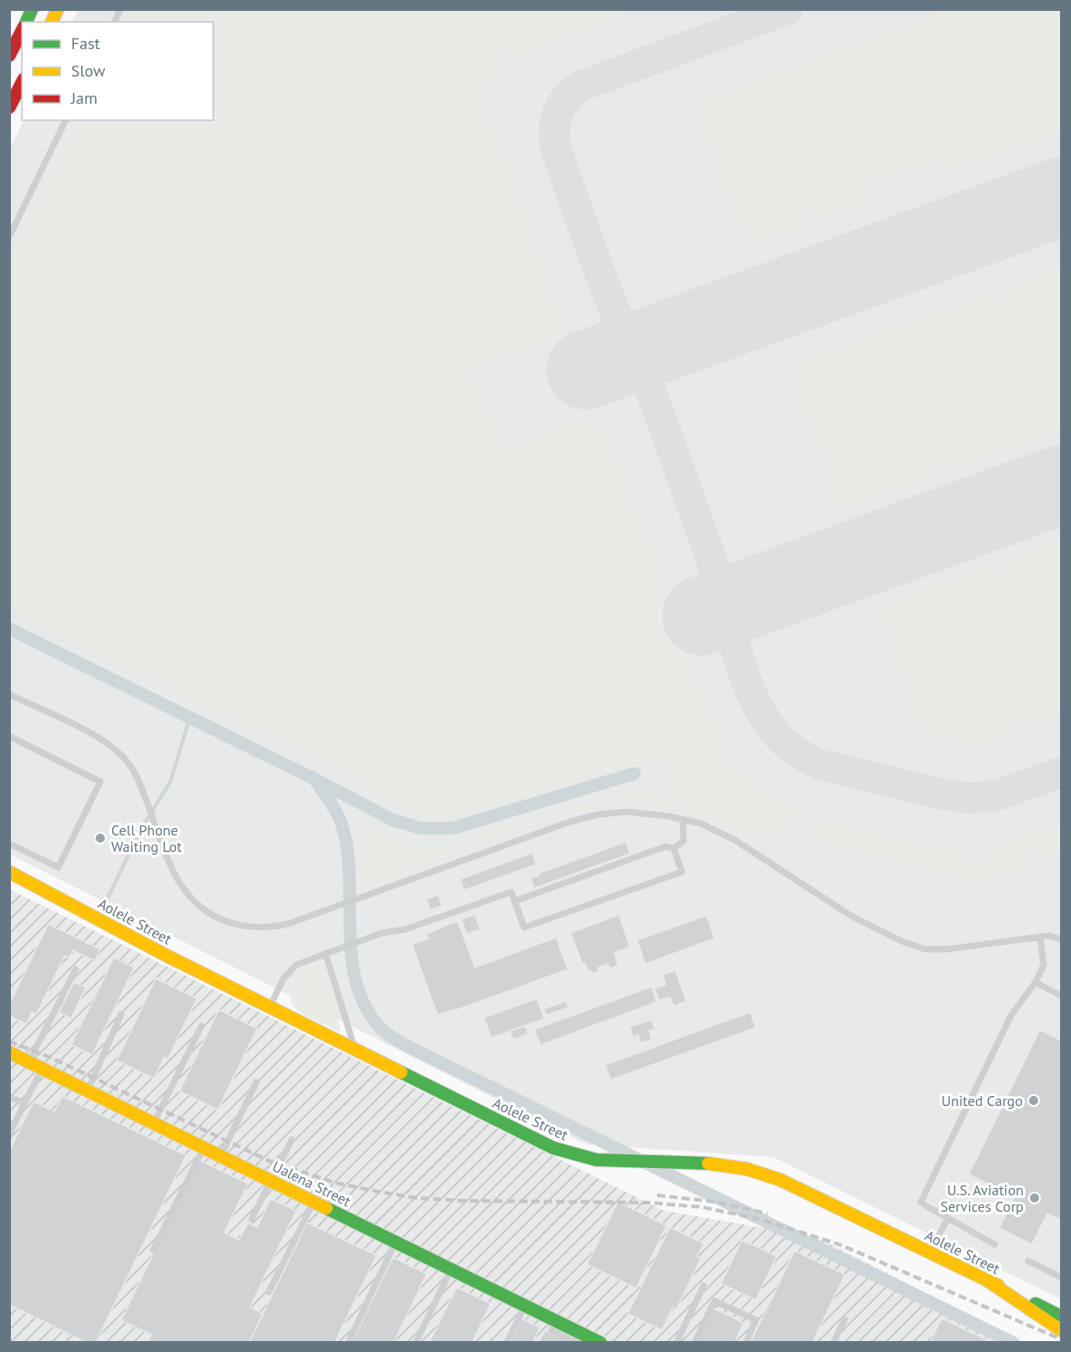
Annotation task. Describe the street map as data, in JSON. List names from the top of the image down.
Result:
{
  "streets": {
    "main road": ["Aolele Street", "Ualena Street"]
  },
  "places": ["Cell Phone Waiting Lot", "United Cargo", "U.S. Aviation Services Corp"],
  "legend": ["Fast", "Slow", "Jam"]
}
